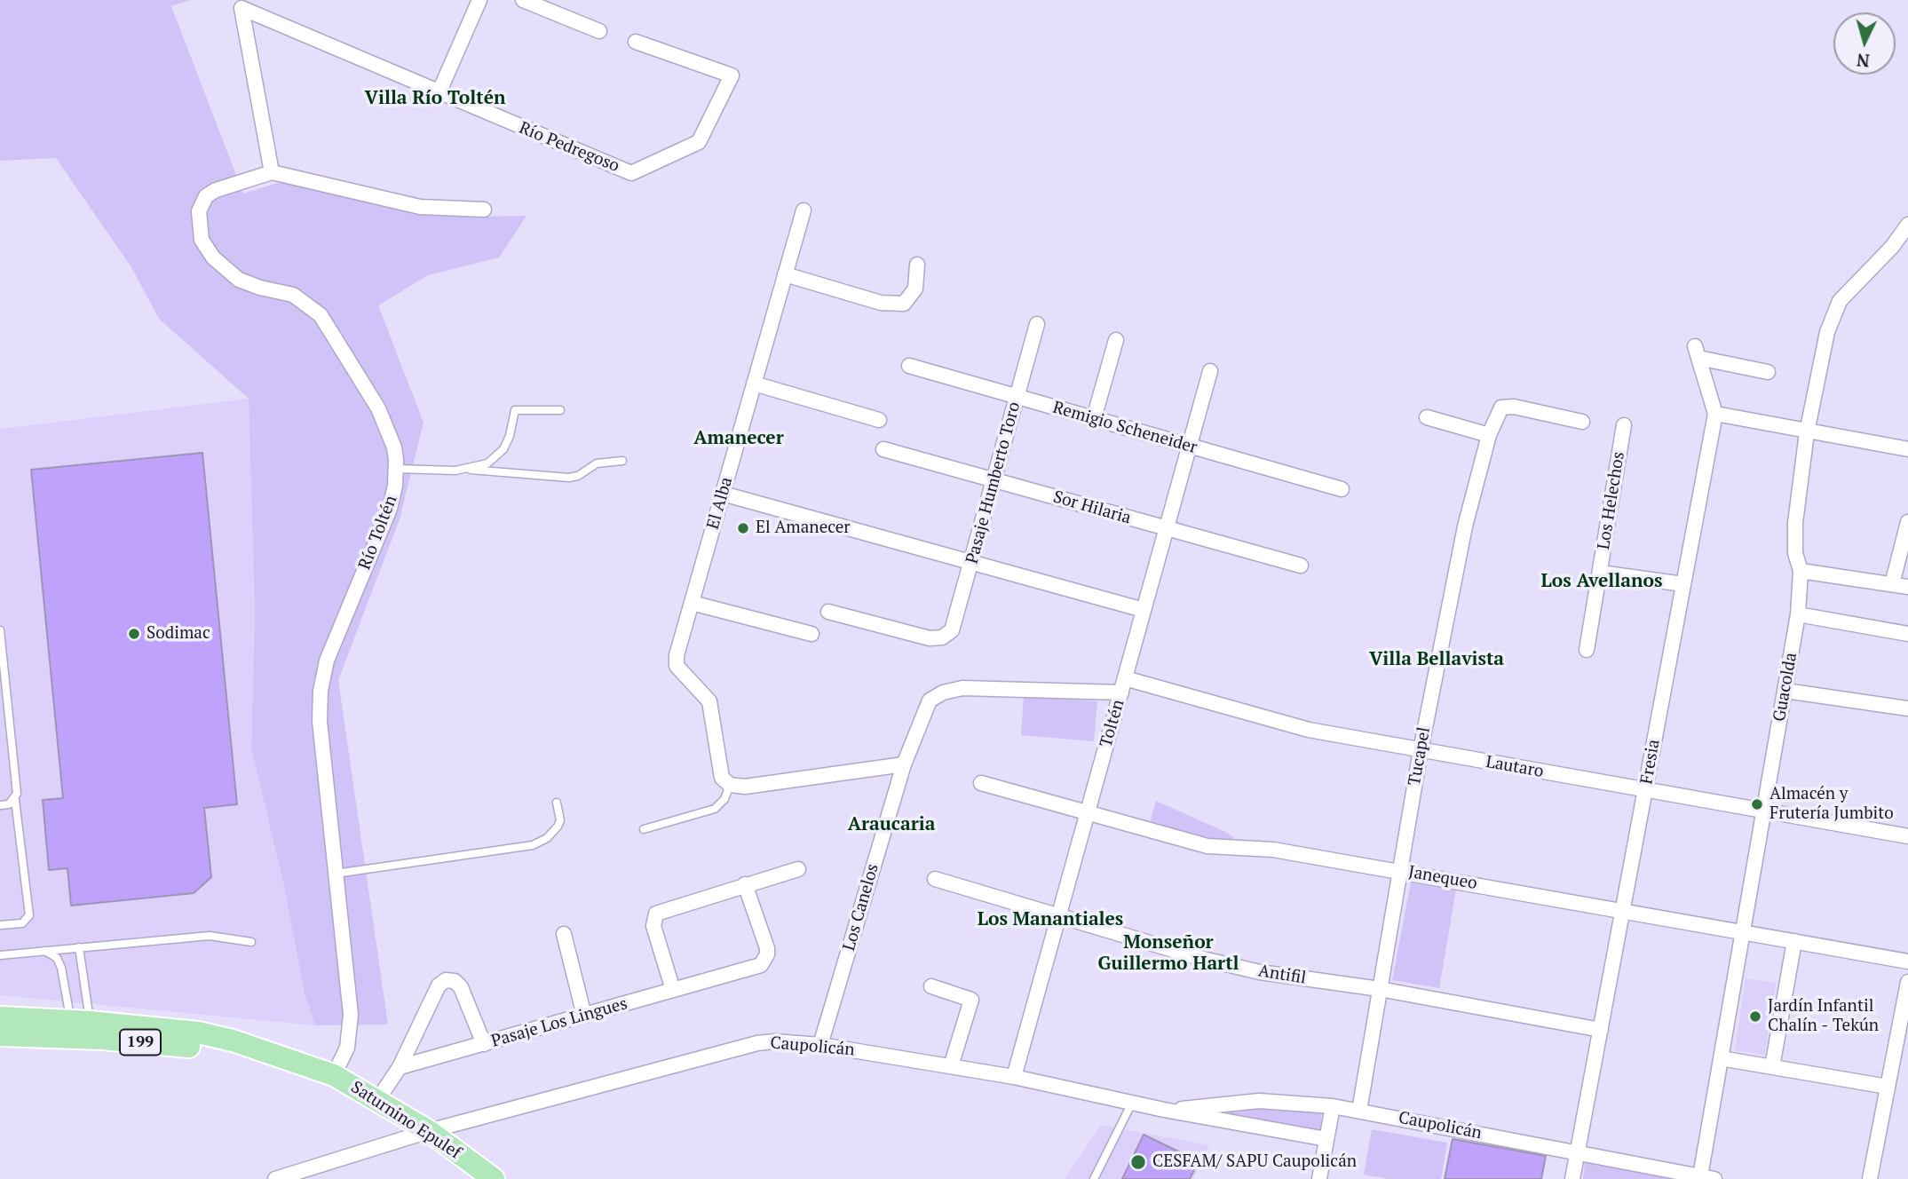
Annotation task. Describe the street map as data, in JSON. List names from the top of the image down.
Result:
{
  "streets": {
    "main road": ["199", "Saturnino Epulef"],
    "street": [
      "Río Pedregoso",
      "Remigio Scheneider",
      "Pasaje Humberto Toro",
      "Los Helechos",
      "El Alba",
      "Sor Hilaria",
      "Río Toltén",
      "Guacolda",
      "Toltén",
      "Tucapel",
      "Fresia",
      "Lautaro",
      "Janequeo",
      "Los Canelos",
      "Antifil",
      "Pasaje Los Lingues",
      "Caupolicán"
    ]
  },
  "crossings": [
    ["Remigio Scheneider", "Pasaje Humberto Toro"],
    ["Remigio Scheneider", "Toltén"],
    ["Pasaje Humberto Toro", "Sor Hilaria"],
    ["Sor Hilaria", "Toltén"],
    ["Río Toltén", "Saturnino Epulef"],
    ["Guacolda", "Lautaro"],
    ["Guacolda", "Janequeo"],
    ["Guacolda", "Caupolicán"],
    ["Toltén", "Lautaro"],
    ["Toltén", "Janequeo"],
    ["Toltén", "Antifil"],
    ["Toltén", "Caupolicán"],
    ["Tucapel", "Lautaro"],
    ["Tucapel", "Janequeo"],
    ["Tucapel", "Antifil"],
    ["Tucapel", "Caupolicán"],
    ["Fresia", "Lautaro"],
    ["Fresia", "Janequeo"],
    ["Fresia", "Antifil"],
    ["Fresia", "Caupolicán"],
    ["Lautaro", "Los Canelos"],
    ["Los Canelos", "Caupolicán"],
    ["Caupolicán", "Saturnino Epulef"]
  ],
  "districts": [
    "Villa Río Toltén",
    "Amanecer",
    "Los Avellanos",
    "Villa Bellavista",
    "Araucaria",
    "Los Manantiales",
    "Monseñor Guillermo Hartl"
  ],
  "places": [
    "El Amanecer",
    "Sodimac",
    "Almacén y Frutería Jumbito",
    "Jardín Infantil Chalín - Tekún",
    "CESFAM/ SAPU Caupolicán"
  ],
  "north": "bottom"
}
